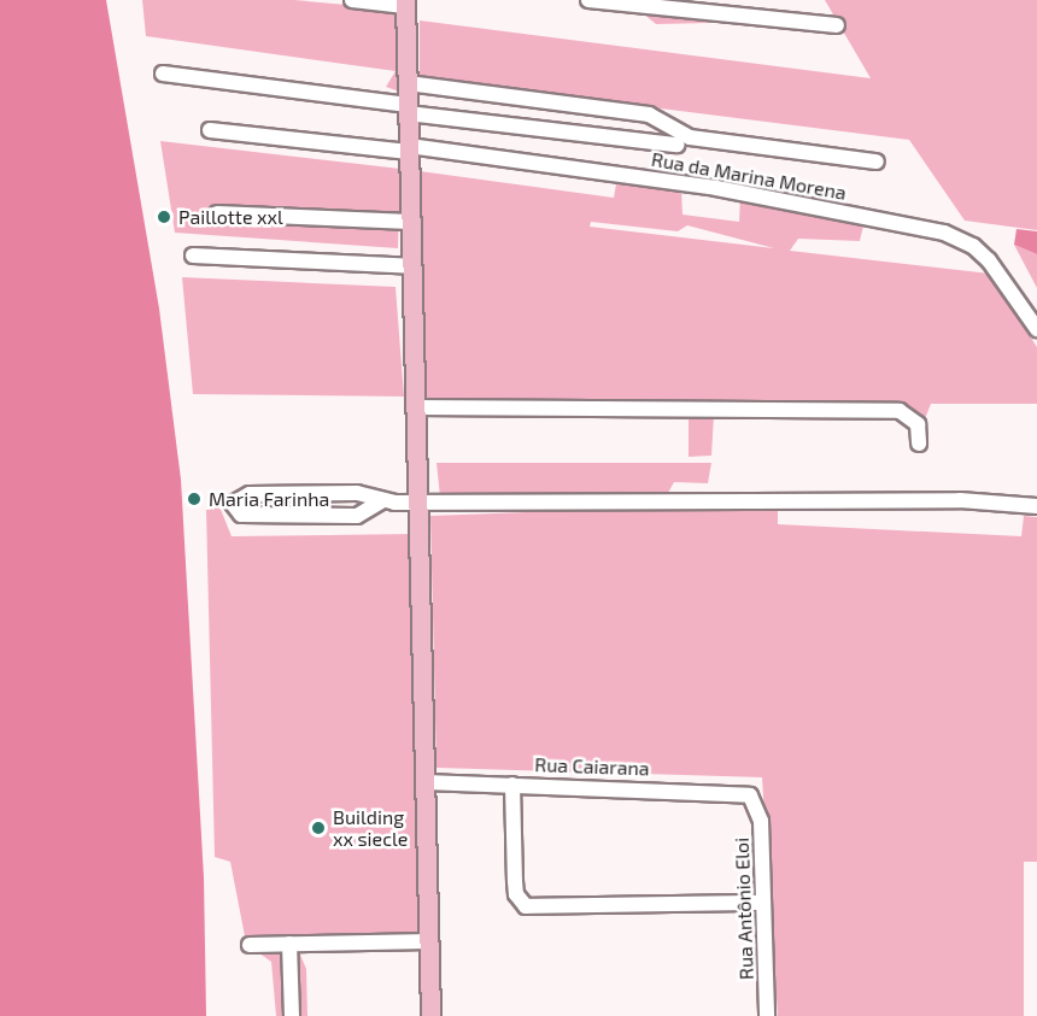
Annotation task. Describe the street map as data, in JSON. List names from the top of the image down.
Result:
{
  "streets": {
    "street": ["Rua da Marina Morena", "Rua Caiarana", "Rua Antônio Eloi"]
  },
  "crossings": [
    ["Rua Caiarana", "Rua Antônio Eloi"]
  ],
  "places": ["Paillotte xxl", "Maria Farinha", "Building xx siecle"]
}
